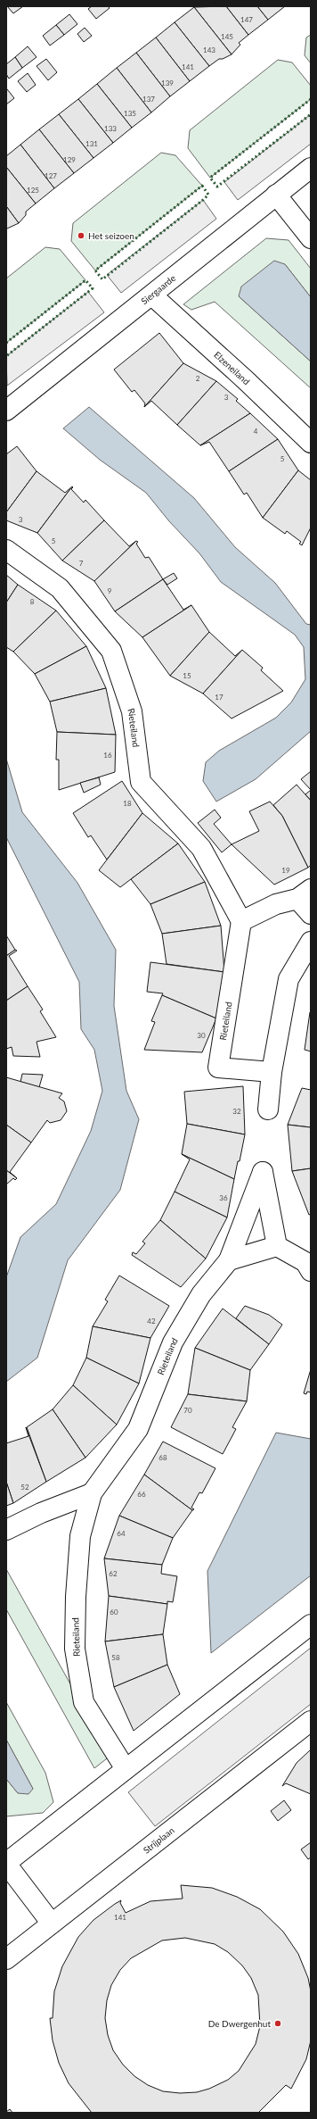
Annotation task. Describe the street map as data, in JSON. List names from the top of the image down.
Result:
{
  "streets": {
    "street": [
      "Siergaarde",
      "Elzeneiland",
      "Rieteiland",
      "Strijplaan"
    ]
  },
  "crossings": [
    ["Siergaarde", "Elzeneiland"]
  ],
  "places": ["Het seizoen", "De Dwergenhut"],
  "house_numbers": [
    "147",
    "145",
    "143",
    "141",
    "139",
    "137",
    "135",
    "133",
    "131",
    "129",
    "127",
    "125",
    "2",
    "3",
    "4",
    "5",
    "3",
    "5",
    "7",
    "9",
    "8",
    "15",
    "17",
    "16",
    "18",
    "19",
    "30",
    "32",
    "36",
    "42",
    "70",
    "68",
    "52",
    "66",
    "64",
    "62",
    "60",
    "58",
    "141"
  ]
}
